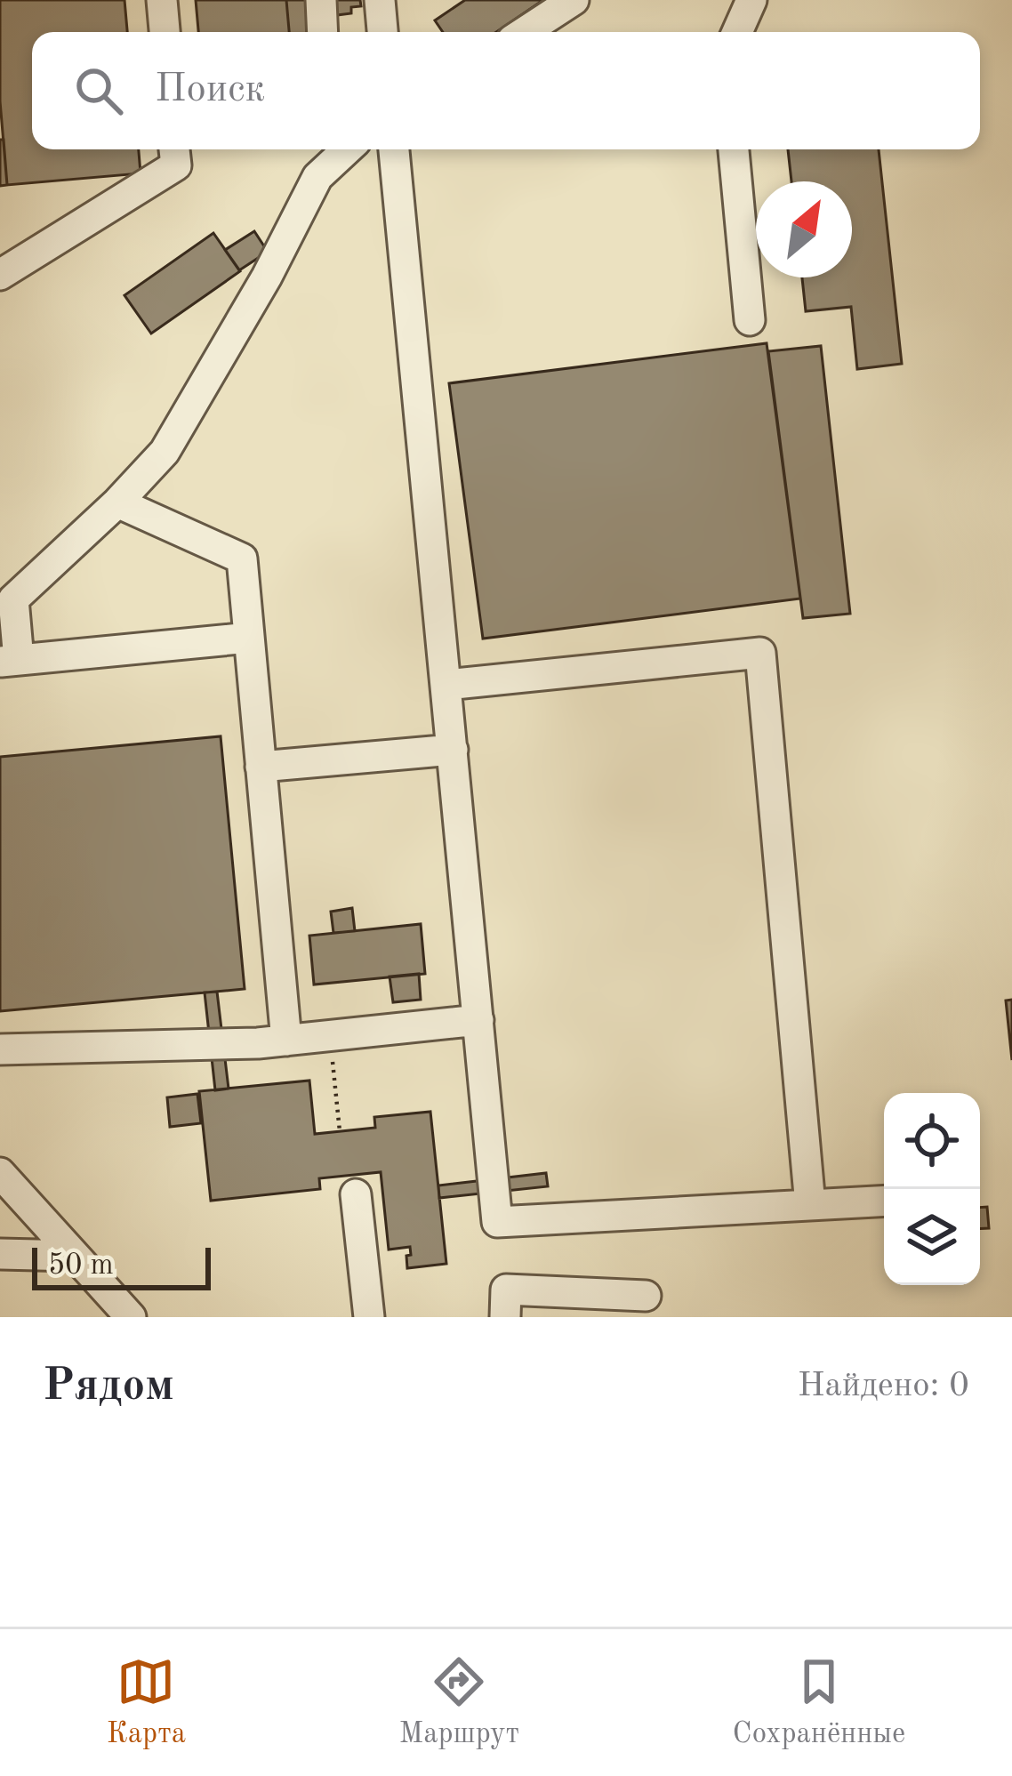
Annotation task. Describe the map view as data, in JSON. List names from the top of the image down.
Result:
{
  "scale_bar": "50 m",
  "north": "top right",
  "page": {
    "search": "Поиск",
    "scale": "50 m",
    "heading": ["Рядом", "Найдено: 0"],
    "nav": ["Карта", "Маршрут", "Сохранённые"]
  }
}
